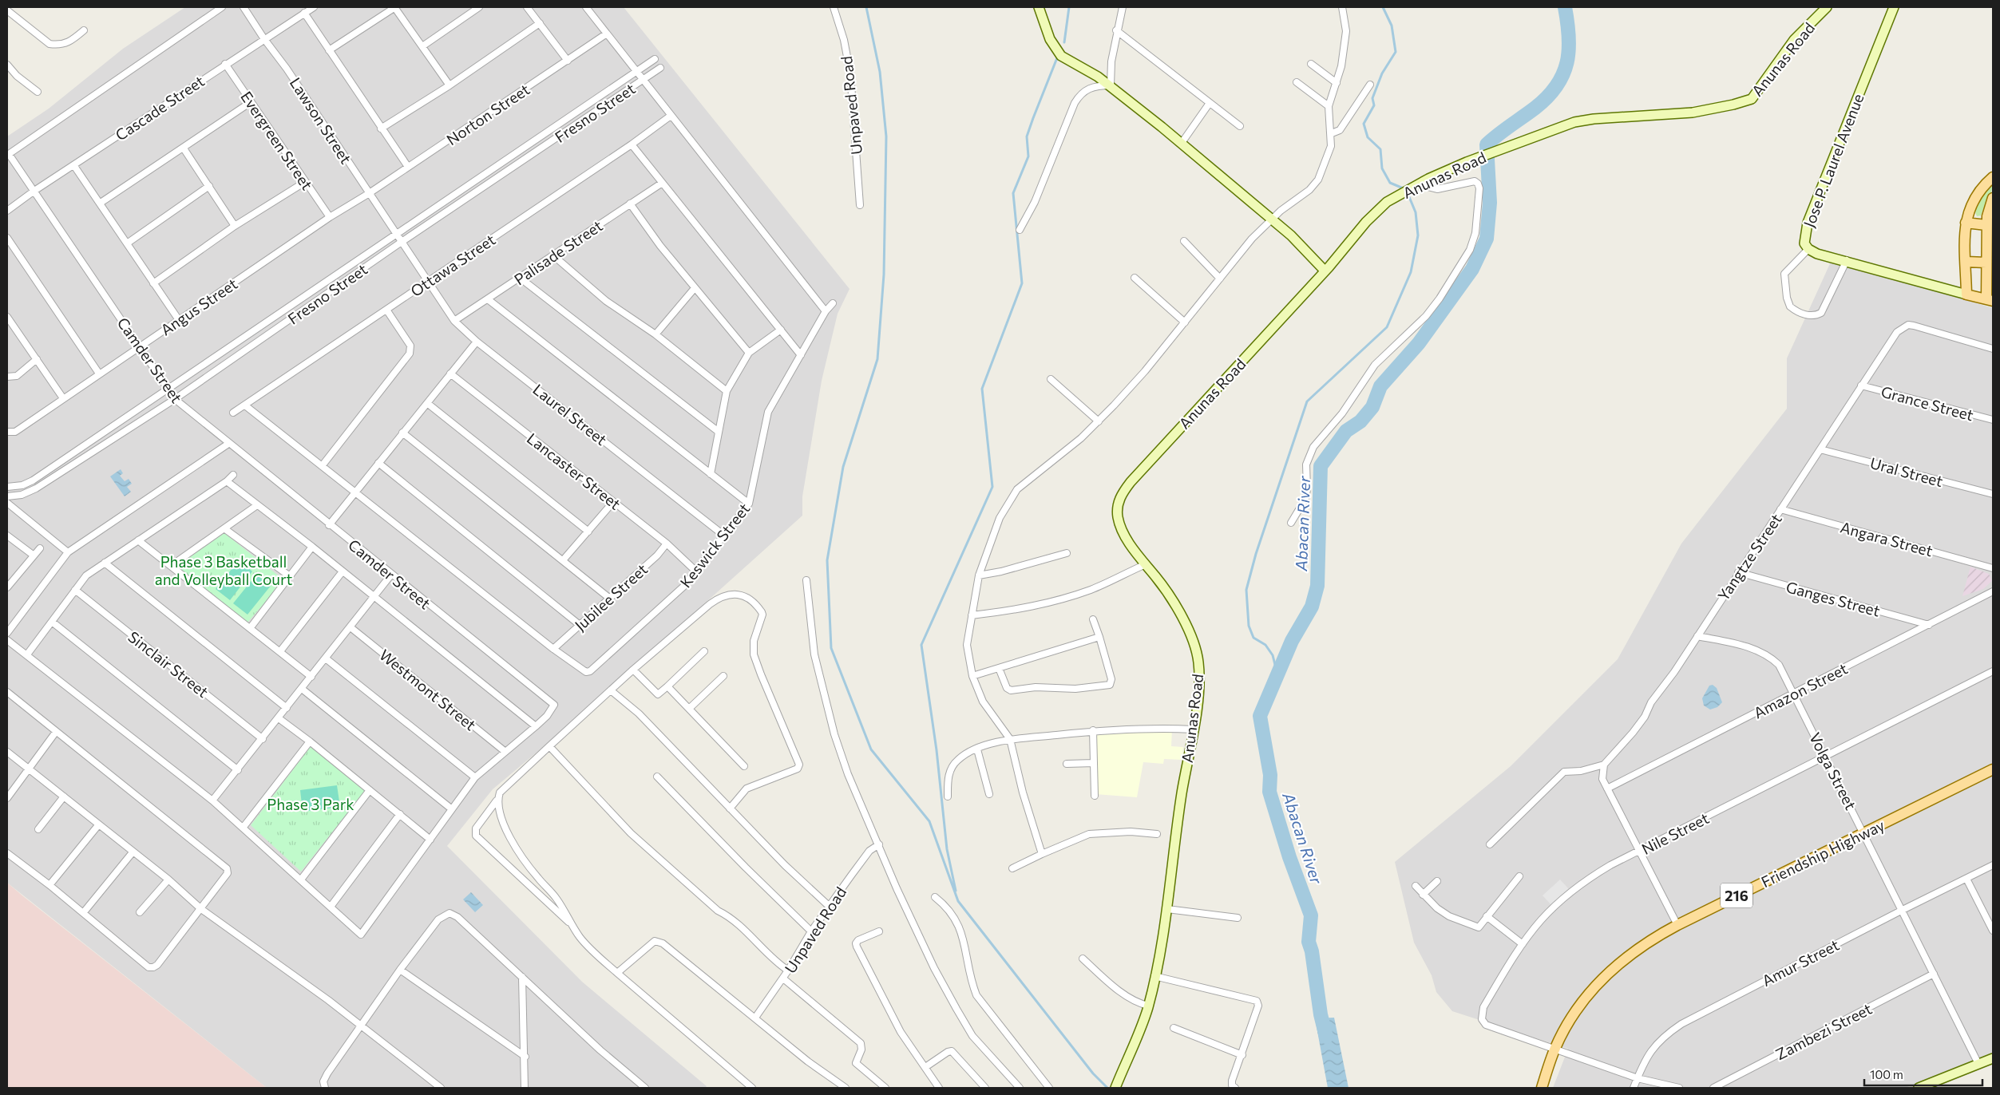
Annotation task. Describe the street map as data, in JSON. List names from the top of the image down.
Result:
{
  "streets": {
    "main road": ["Friendship Highway", "216"],
    "street": [
      "Anunas Road",
      "Unpaved Road",
      "Cascade Street",
      "Fresno Street",
      "Norton Street",
      "Lawson Street",
      "Evergreen Street",
      "Jose P. Laurel Avenue",
      "Palisade Street",
      "Ottawa Street",
      "Angus Street",
      "Camder Street",
      "Grance Street",
      "Laurel Street",
      "Lancaster Street",
      "Ural Street",
      "Angara Street",
      "Keswick Street",
      "Yangtze Street",
      "Jubilee Street",
      "Ganges Street",
      "Sinclair Street",
      "Westmont Street",
      "Amazon Street",
      "Volga Street",
      "Nile Street",
      "Amur Street",
      "Zambezi Street"
    ]
  },
  "crossings": [
    ["Cascade Street", "Lawson Street"],
    ["Cascade Street", "Evergreen Street"],
    ["Cascade Street", "Camder Street"],
    ["Fresno Street", "Lawson Street"],
    ["Fresno Street", "Camder Street"],
    ["Fresno Street", "Laurel Street"],
    ["Norton Street", "Lawson Street"],
    ["Norton Street", "Angus Street"],
    ["Lawson Street", "Angus Street"],
    ["Lawson Street", "Laurel Street"],
    ["Evergreen Street", "Angus Street"],
    ["Palisade Street", "Laurel Street"],
    ["Ottawa Street", "Laurel Street"],
    ["Angus Street", "Camder Street"],
    ["Grance Street", "Yangtze Street"],
    ["Laurel Street", "Keswick Street"],
    ["Lancaster Street", "Keswick Street"],
    ["Lancaster Street", "Jubilee Street"],
    ["Ural Street", "Yangtze Street"],
    ["Angara Street", "Yangtze Street"],
    ["Keswick Street", "Jubilee Street"],
    ["Yangtze Street", "Ganges Street"],
    ["Yangtze Street", "Volga Street"],
    ["Ganges Street", "Amazon Street"],
    ["Amazon Street", "Volga Street"],
    ["Volga Street", "Nile Street"],
    ["Volga Street", "Friendship Highway"],
    ["Volga Street", "Amur Street"],
    ["Volga Street", "Zambezi Street"],
    ["Nile Street", "Friendship Highway"],
    ["Nile Street", "Amur Street"]
  ],
  "water": ["Abacan River"],
  "parks": ["Phase 3 Basketball and Volleyball Court", "Phase 3 Park"],
  "scale_bar": "100 m"
}
